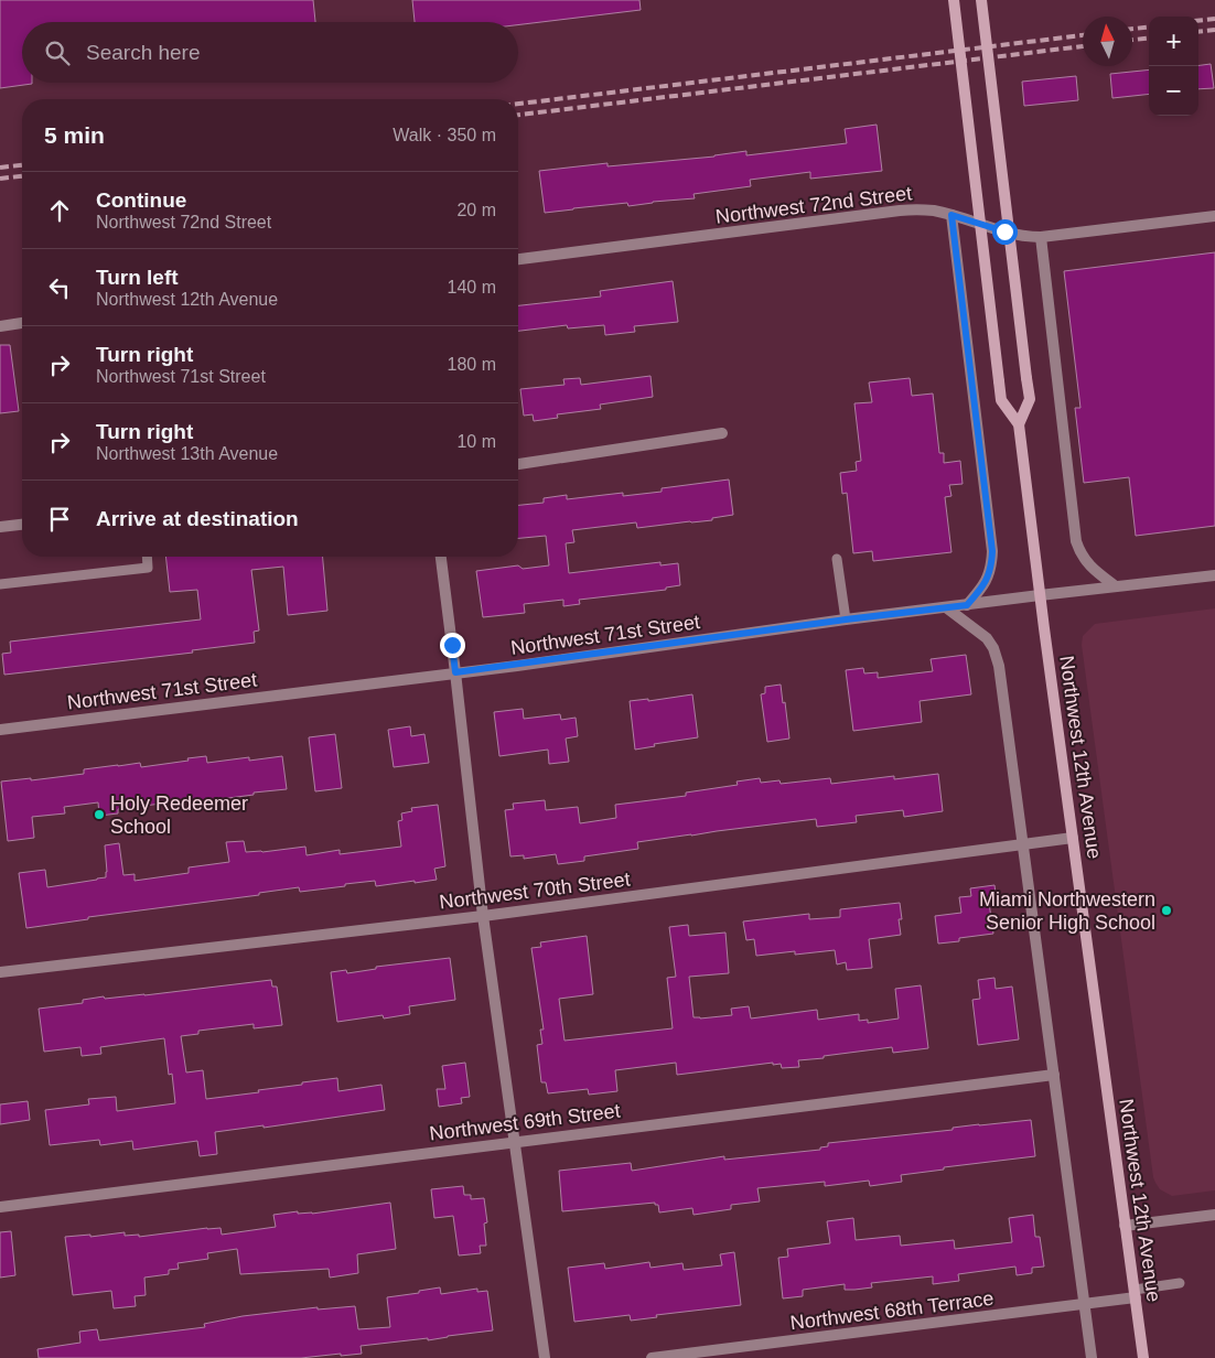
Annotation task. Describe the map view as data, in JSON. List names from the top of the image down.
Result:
{
  "streets": {
    "main road": ["Northwest 12th Avenue"],
    "street": [
      "Northwest 72nd Street",
      "Northwest 71st Street",
      "Northwest 70th Street",
      "Northwest 69th Street",
      "Northwest 68th Terrace"
    ]
  },
  "crossings": [
    ["Northwest 71st Street", "Northwest 12th Avenue"],
    ["Northwest 12th Avenue", "Northwest 70th Street"],
    ["Northwest 12th Avenue", "Northwest 68th Terrace"]
  ],
  "places": ["Holy Redeemer School", "Miami Northwestern Senior High School"],
  "north": "top",
  "page": {
    "map_buttons": ["+", "−"],
    "search": "Search here",
    "heading": ["5 min", "Walk · 350 m"],
    "list": [
      ["Continue", "Northwest 72nd Street", "20 m"],
      ["Turn left", "Northwest 12th Avenue", "140 m"],
      ["Turn right", "Northwest 71st Street", "180 m"],
      ["Turn right", "Northwest 13th Avenue", "10 m"],
      "Arrive at destination"
    ]
  }
}
